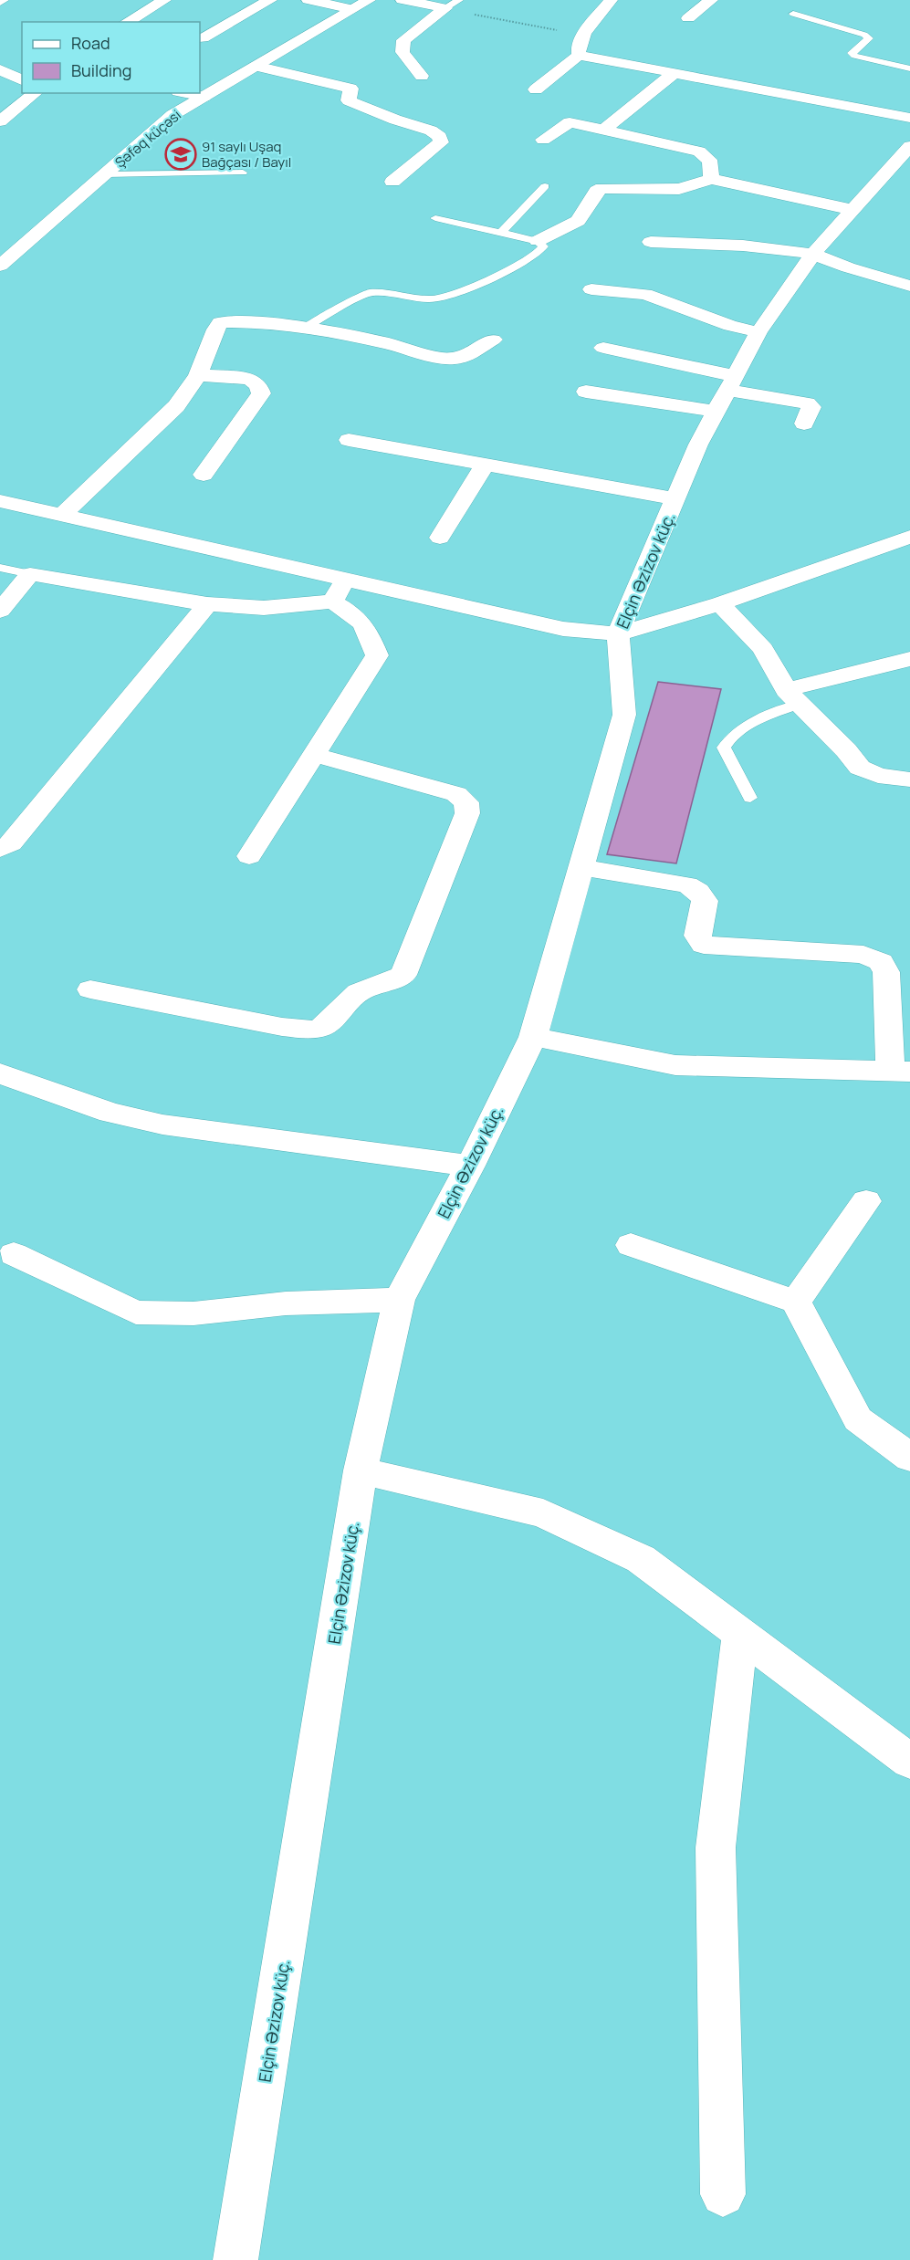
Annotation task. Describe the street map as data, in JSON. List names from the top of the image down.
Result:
{
  "streets": {
    "street": ["Şəfəq küçəsi", "Elçin Əzizov küç."]
  },
  "places": {
    "school or university": ["91 saylı Uşaq Bağçası / Bayıl"]
  },
  "legend": ["Road", "Building"]
}
